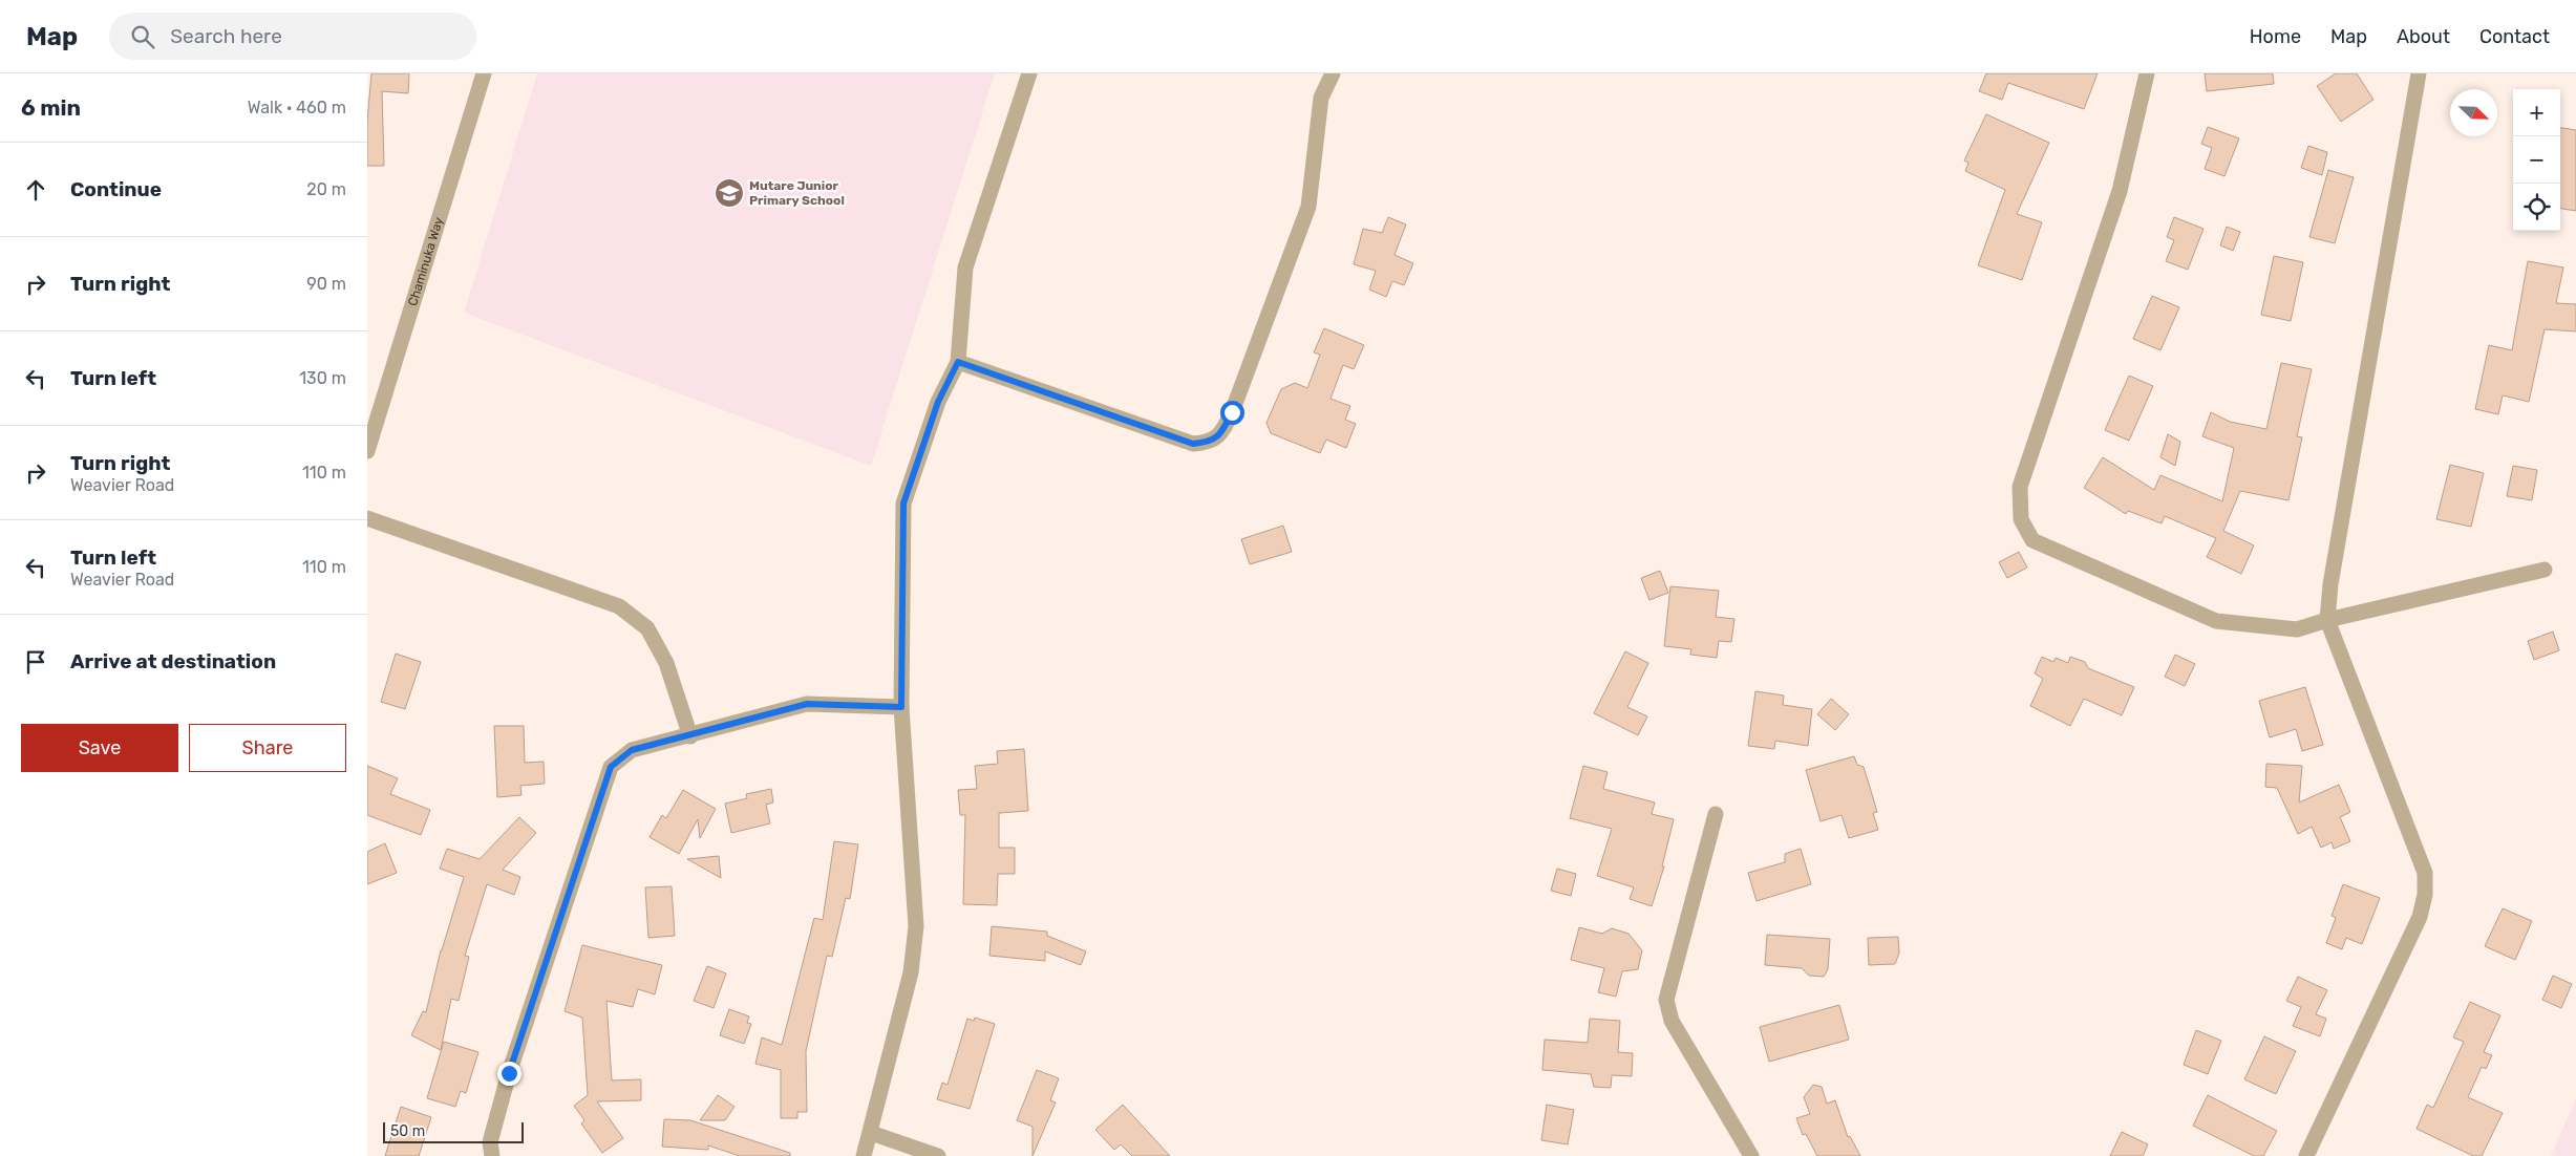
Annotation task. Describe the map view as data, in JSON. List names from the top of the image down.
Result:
{
  "streets": {
    "street": ["Chaminuka Way"]
  },
  "places": {
    "school or university": ["Mutare Junior Primary School"]
  },
  "scale_bar": "50 m",
  "north": "bottom right",
  "page": {
    "header": "Map",
    "search": "Search here",
    "nav": [
      "Home",
      "Map",
      "About",
      "Contact"
    ],
    "heading": ["6 min", "Walk · 460 m"],
    "map_buttons": ["+", "−"],
    "list": [
      ["Continue", "20 m"],
      ["Turn right", "90 m"],
      ["Turn left", "130 m"],
      ["Turn right", "Weavier Road", "110 m"],
      ["Turn left", "Weavier Road", "110 m"],
      "Arrive at destination"
    ],
    "buttons": ["Save", "Share"],
    "scale": "50 m"
  }
}
